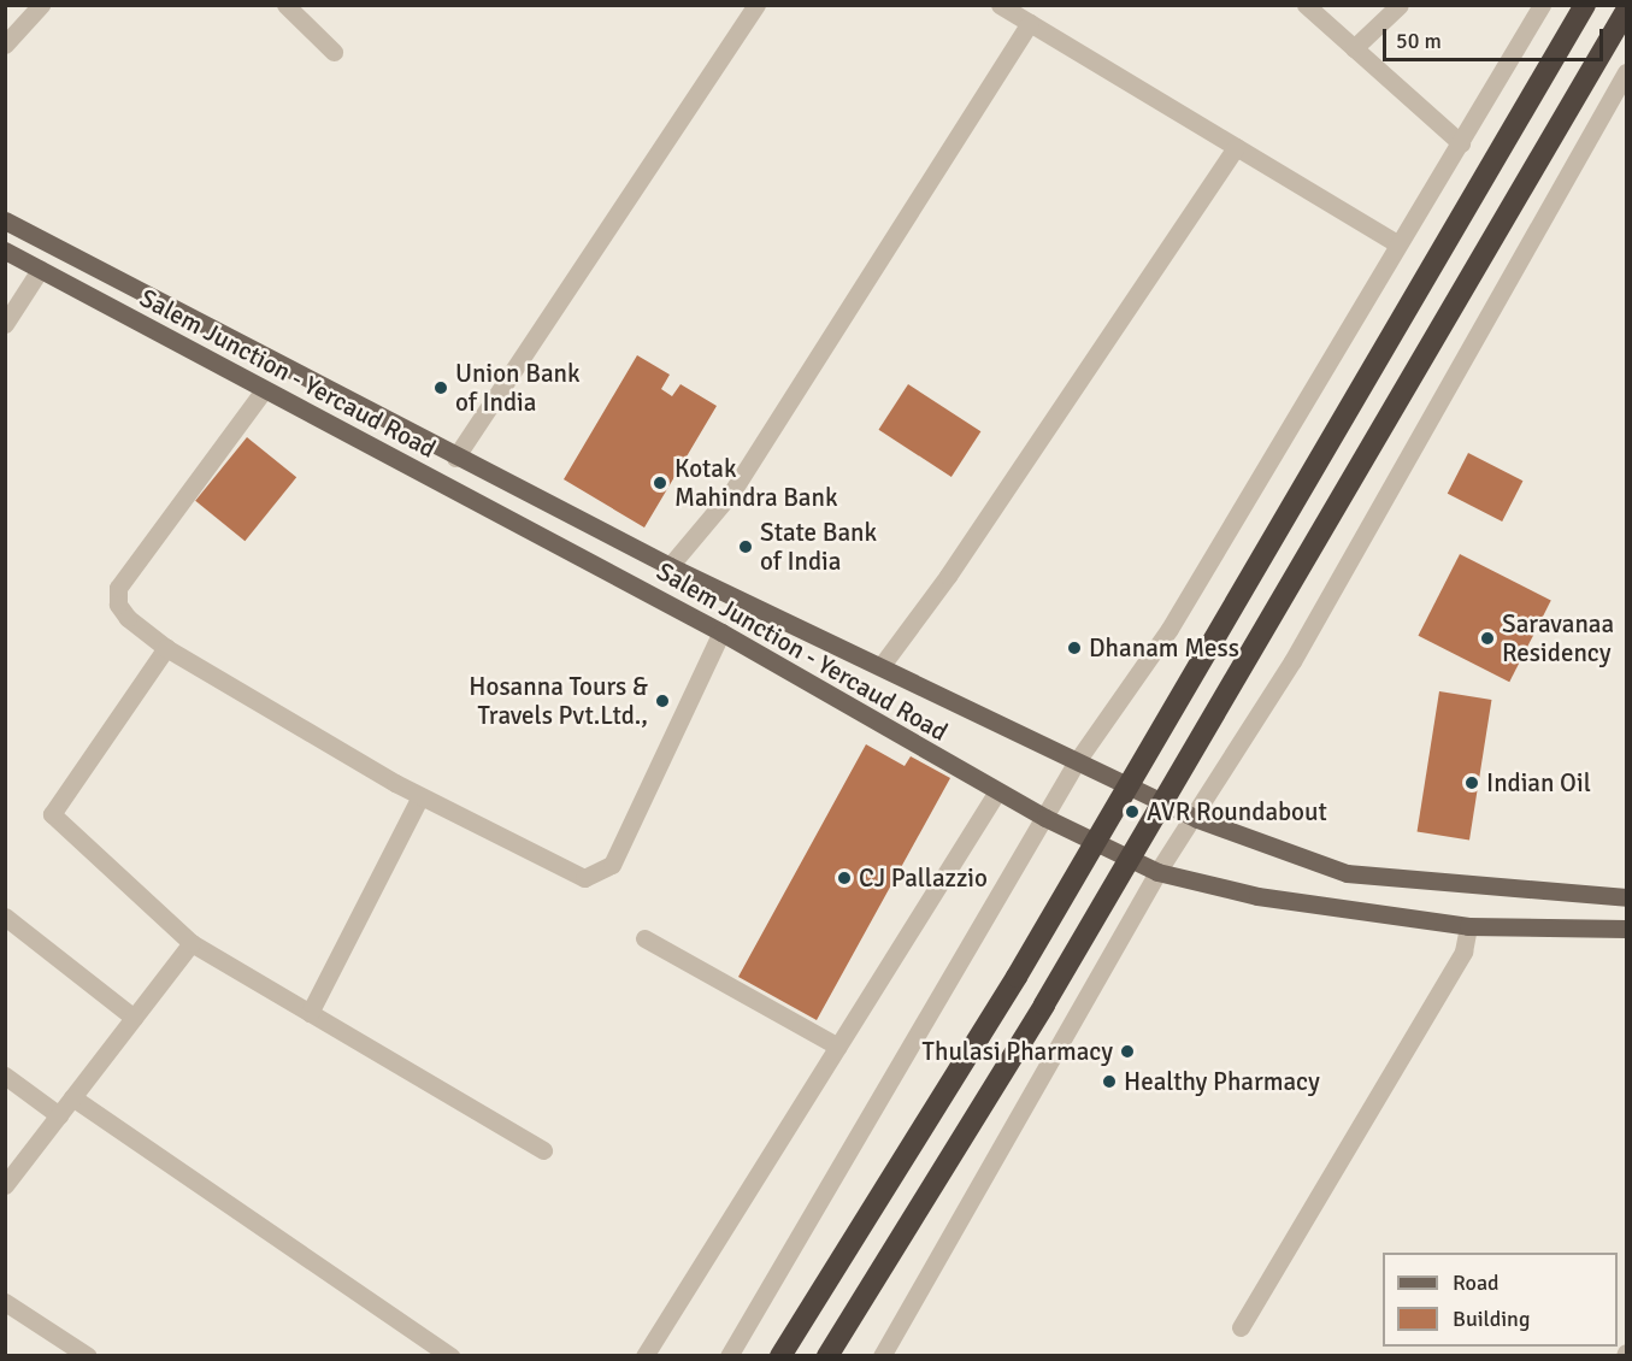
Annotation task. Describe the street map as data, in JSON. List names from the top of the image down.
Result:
{
  "streets": {
    "main road": ["Salem Junction - Yercaud Road"]
  },
  "places": [
    "Union Bank of India",
    "Kotak Mahindra Bank",
    "State Bank of India",
    "Saravanaa Residency",
    "Dhanam Mess",
    "Hosanna Tours & Travels Pvt.Ltd.,",
    "Indian Oil",
    "AVR Roundabout",
    "CJ Pallazzio",
    "Thulasi Pharmacy",
    "Healthy Pharmacy"
  ],
  "legend": ["Road", "Building"],
  "scale_bar": "50 m"
}
